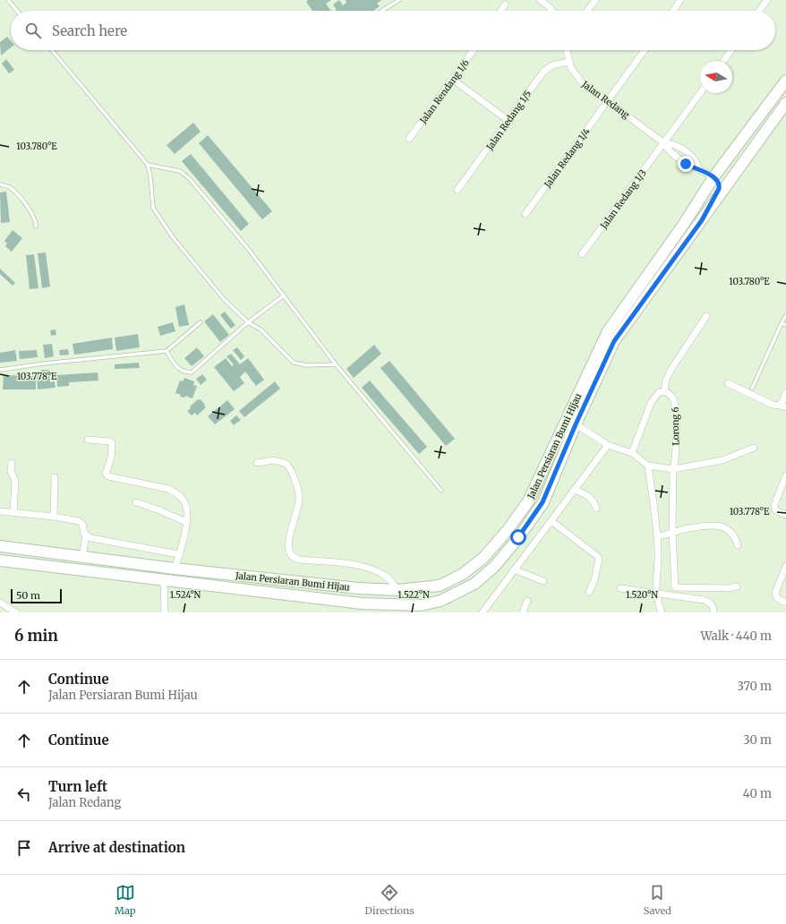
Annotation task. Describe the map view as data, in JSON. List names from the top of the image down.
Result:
{
  "streets": {
    "main road": ["Jalan Persiaran Bumi Hijau"],
    "street": [
      "Jalan Rendang 1/6",
      "Jalan Redang",
      "Jalan Redang 1/5",
      "Jalan Redang 1/4",
      "Jalan Redang 1/3",
      "Lorong 6"
    ]
  },
  "crossings": [
    ["Jalan Redang", "Jalan Redang 1/5"],
    ["Jalan Redang", "Jalan Redang 1/4"],
    ["Jalan Redang", "Jalan Redang 1/3"],
    ["Jalan Redang", "Jalan Persiaran Bumi Hijau"]
  ],
  "scale_bar": "50 m",
  "north": "left",
  "page": {
    "search": "Search here",
    "scale": "50 m",
    "heading": ["6 min", "Walk · 440 m"],
    "list": [
      ["Continue", "Jalan Persiaran Bumi Hijau", "370 m"],
      ["Continue", "30 m"],
      ["Turn left", "Jalan Redang", "40 m"],
      "Arrive at destination"
    ],
    "nav": ["Map", "Directions", "Saved"]
  },
  "coordinates": [
    "103.780°E",
    "103.778°E",
    "1.524°N",
    "1.522°N",
    "1.520°N"
  ]
}
